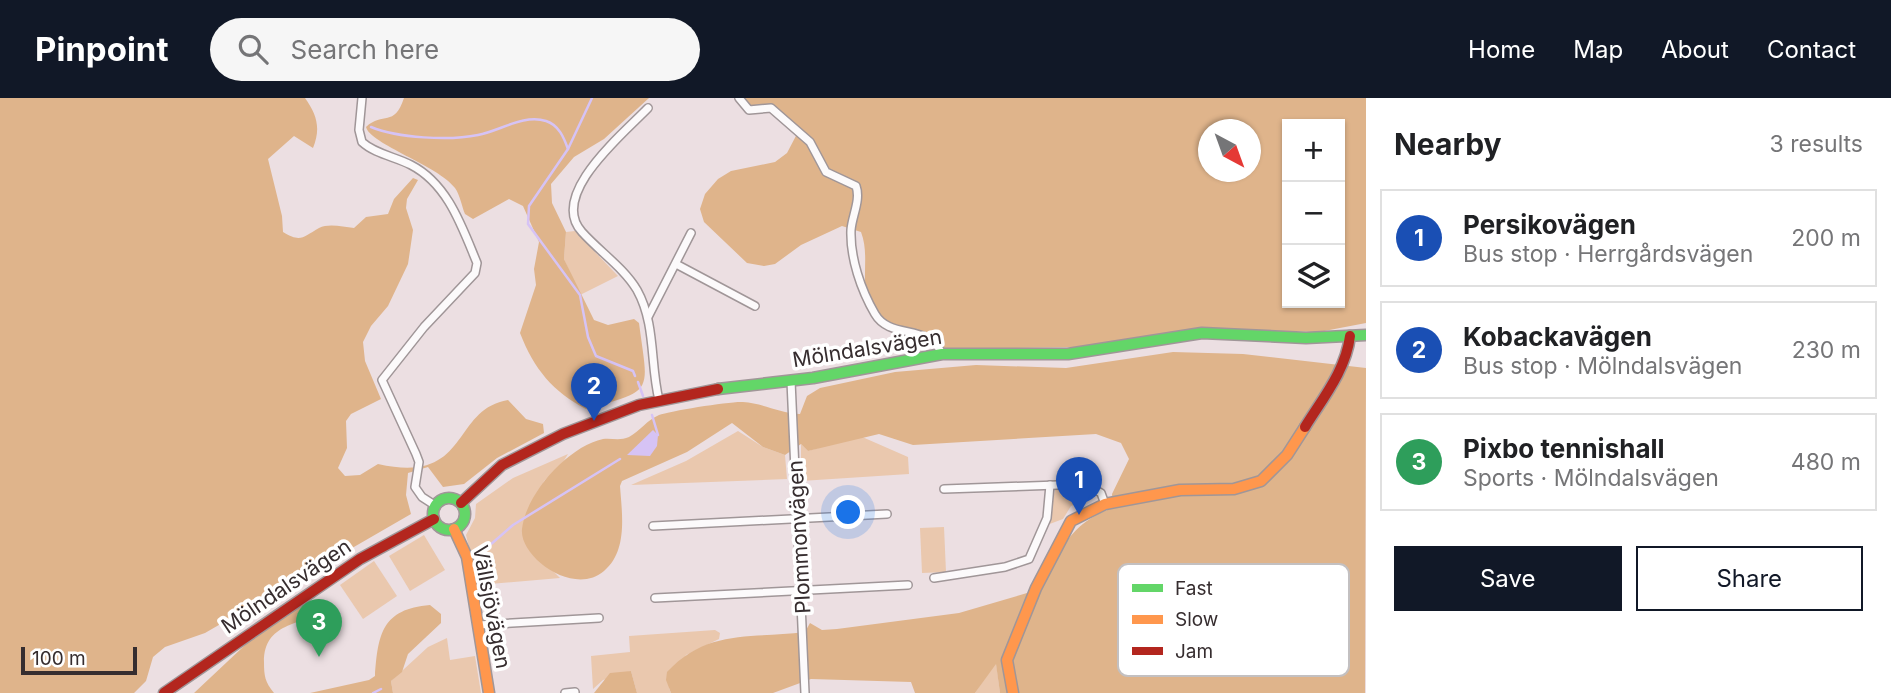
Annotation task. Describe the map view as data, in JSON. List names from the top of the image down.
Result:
{
  "streets": {
    "street": ["Mölndalsvägen", "Plommonvägen", "Vällsjövägen"]
  },
  "crossings": [
    ["Mölndalsvägen", "Plommonvägen"],
    ["Mölndalsvägen", "Vällsjövägen"]
  ],
  "legend": ["Fast", "Slow", "Jam"],
  "scale_bar": "100 m",
  "north": "bottom right",
  "page": {
    "header": "Pinpoint",
    "search": "Search here",
    "nav": [
      "Home",
      "Map",
      "About",
      "Contact"
    ],
    "heading": ["Nearby", "3 results"],
    "map_buttons": ["+", "−"],
    "list": [
      {
        "mark": "1",
        "name": "Persikovägen",
        "note": "Bus stop · Herrgårdsvägen",
        "value": "200 m"
      },
      {
        "mark": "2",
        "name": "Kobackavägen",
        "note": "Bus stop · Mölndalsvägen",
        "value": "230 m"
      },
      {
        "mark": "3",
        "name": "Pixbo tennishall",
        "note": "Sports · Mölndalsvägen",
        "value": "480 m"
      }
    ],
    "pins": ["2", "1", "3"],
    "buttons": ["Save", "Share"],
    "scale": "100 m"
  }
}
